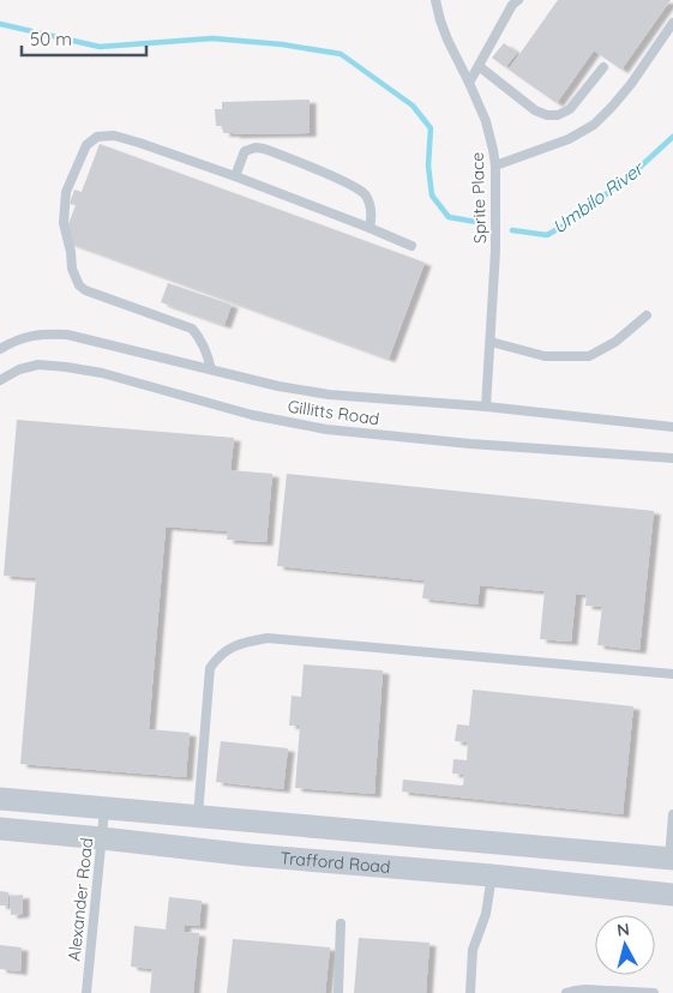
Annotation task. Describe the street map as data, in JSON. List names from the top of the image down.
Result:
{
  "streets": {
    "street": ["Trafford Road"],
    "lane": ["Sprite Place", "Gillitts Road", "Alexander Road"]
  },
  "crossings": [
    ["Sprite Place", "Gillitts Road"],
    ["Trafford Road", "Alexander Road"]
  ],
  "water": ["Umbilo River"],
  "scale_bar": "50 m",
  "north": "top"
}
